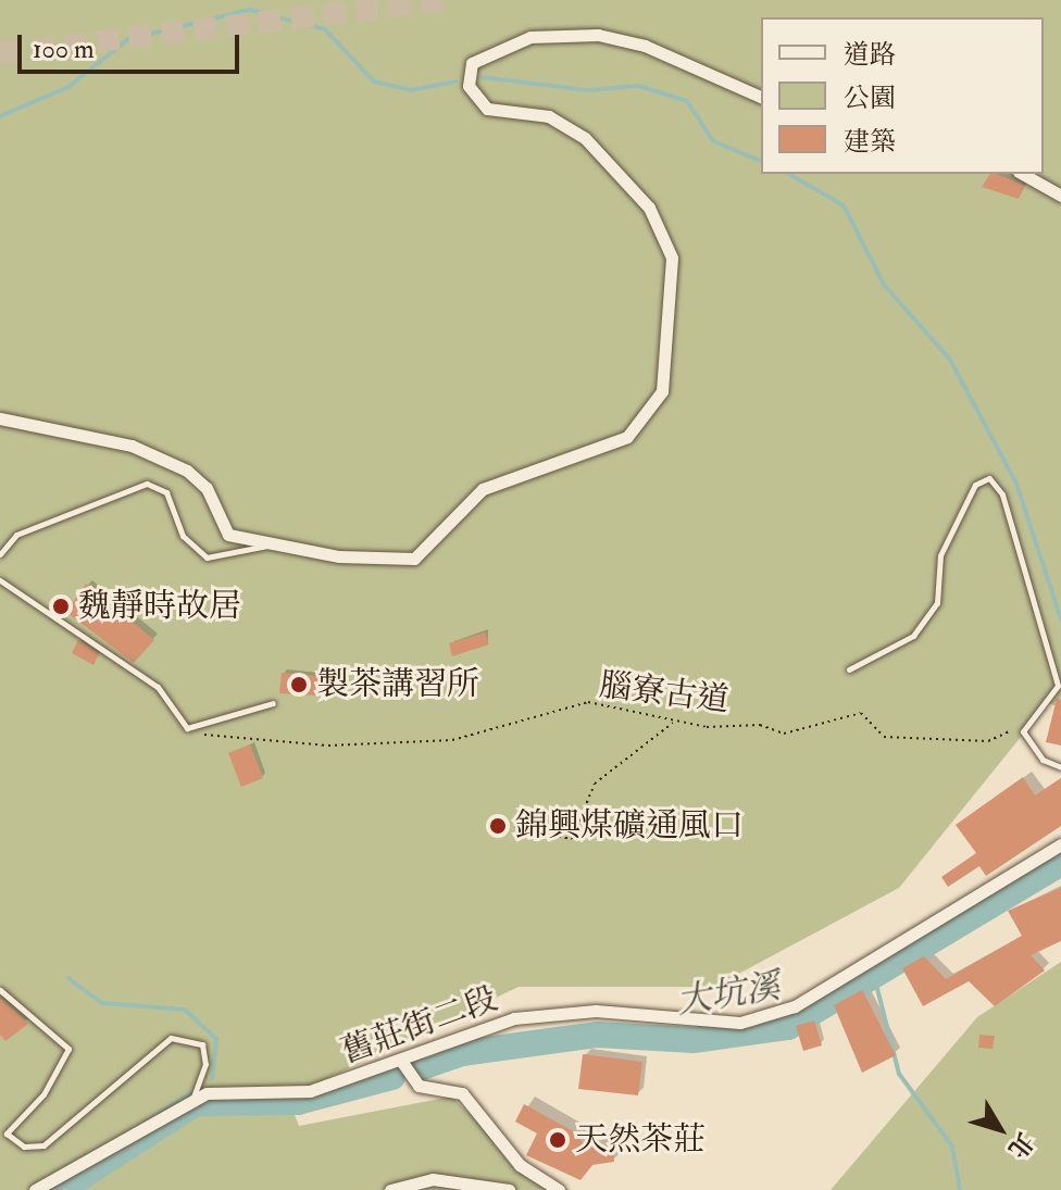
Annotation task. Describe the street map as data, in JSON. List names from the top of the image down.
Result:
{
  "streets": {
    "street": ["舊莊街二段"],
    "path": ["腦寮古道"]
  },
  "water": ["大坑溪"],
  "places": [
    "魏靜時故居",
    "製茶講習所",
    "錦興煤礦通風口",
    "天然茶莊"
  ],
  "legend": ["道路", "公園", "建築"],
  "scale_bar": "100 m",
  "north": "bottom right"
}
